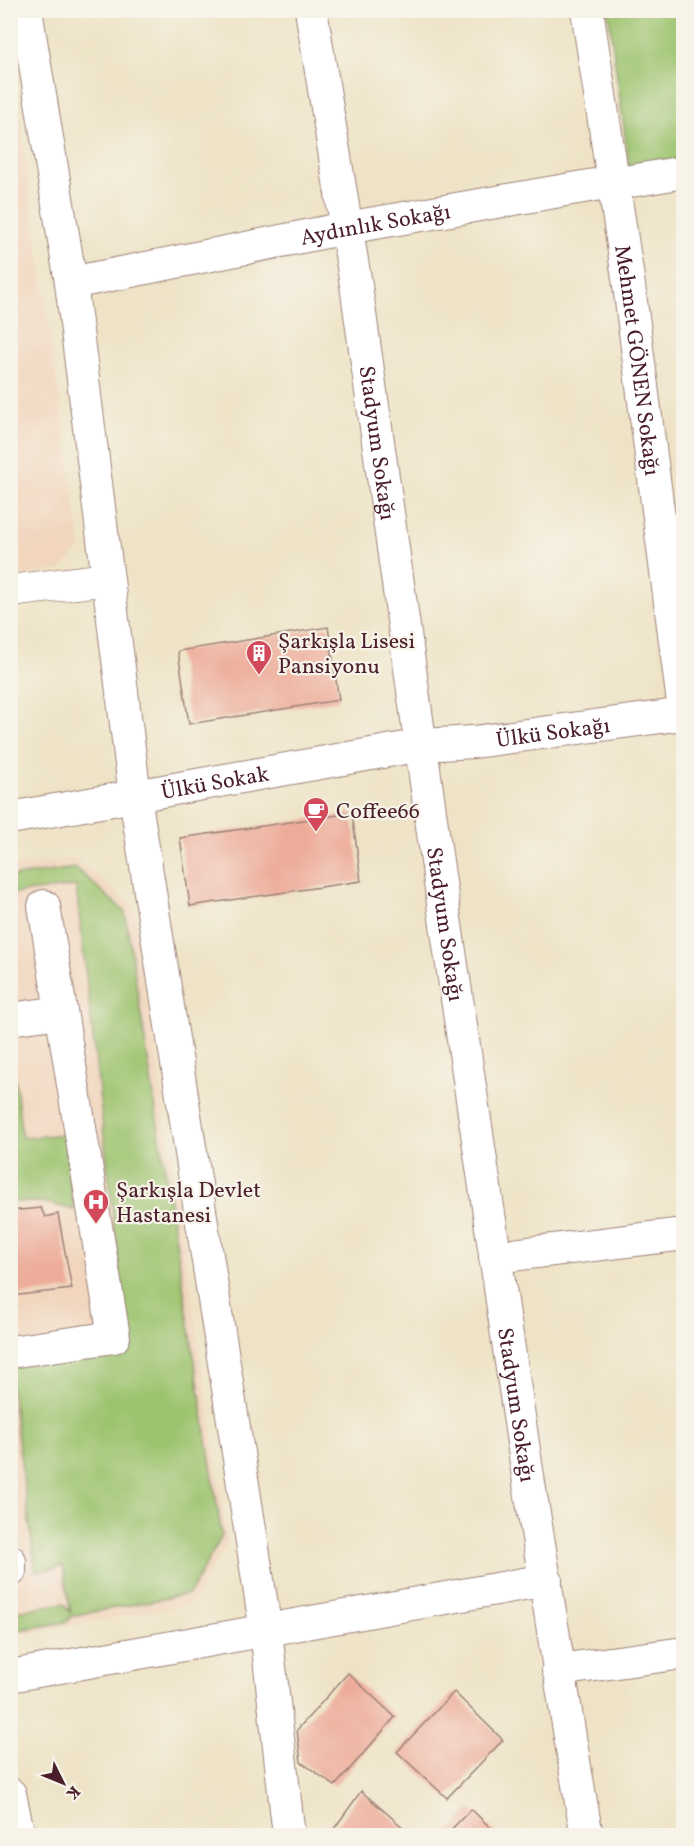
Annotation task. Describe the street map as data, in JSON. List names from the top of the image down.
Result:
{
  "streets": {
    "street": [
      "Aydınlık Sokağı",
      "Mehmet GÖNEN Sokağı",
      "Stadyum Sokağı",
      "Ülkü Sokağı",
      "Ülkü Sokak"
    ]
  },
  "crossings": [
    ["Aydınlık Sokağı", "Mehmet GÖNEN Sokağı"],
    ["Aydınlık Sokağı", "Stadyum Sokağı"],
    ["Mehmet GÖNEN Sokağı", "Ülkü Sokağı"],
    ["Stadyum Sokağı", "Ülkü Sokağı"],
    ["Stadyum Sokağı", "Ülkü Sokak"],
    ["Ülkü Sokağı", "Ülkü Sokak"]
  ],
  "places": {
    "building": ["Şarkışla Lisesi Pansiyonu"],
    "cafe": ["Coffee66"],
    "hospital": ["Şarkışla Devlet Hastanesi"]
  },
  "north": "bottom right"
}
